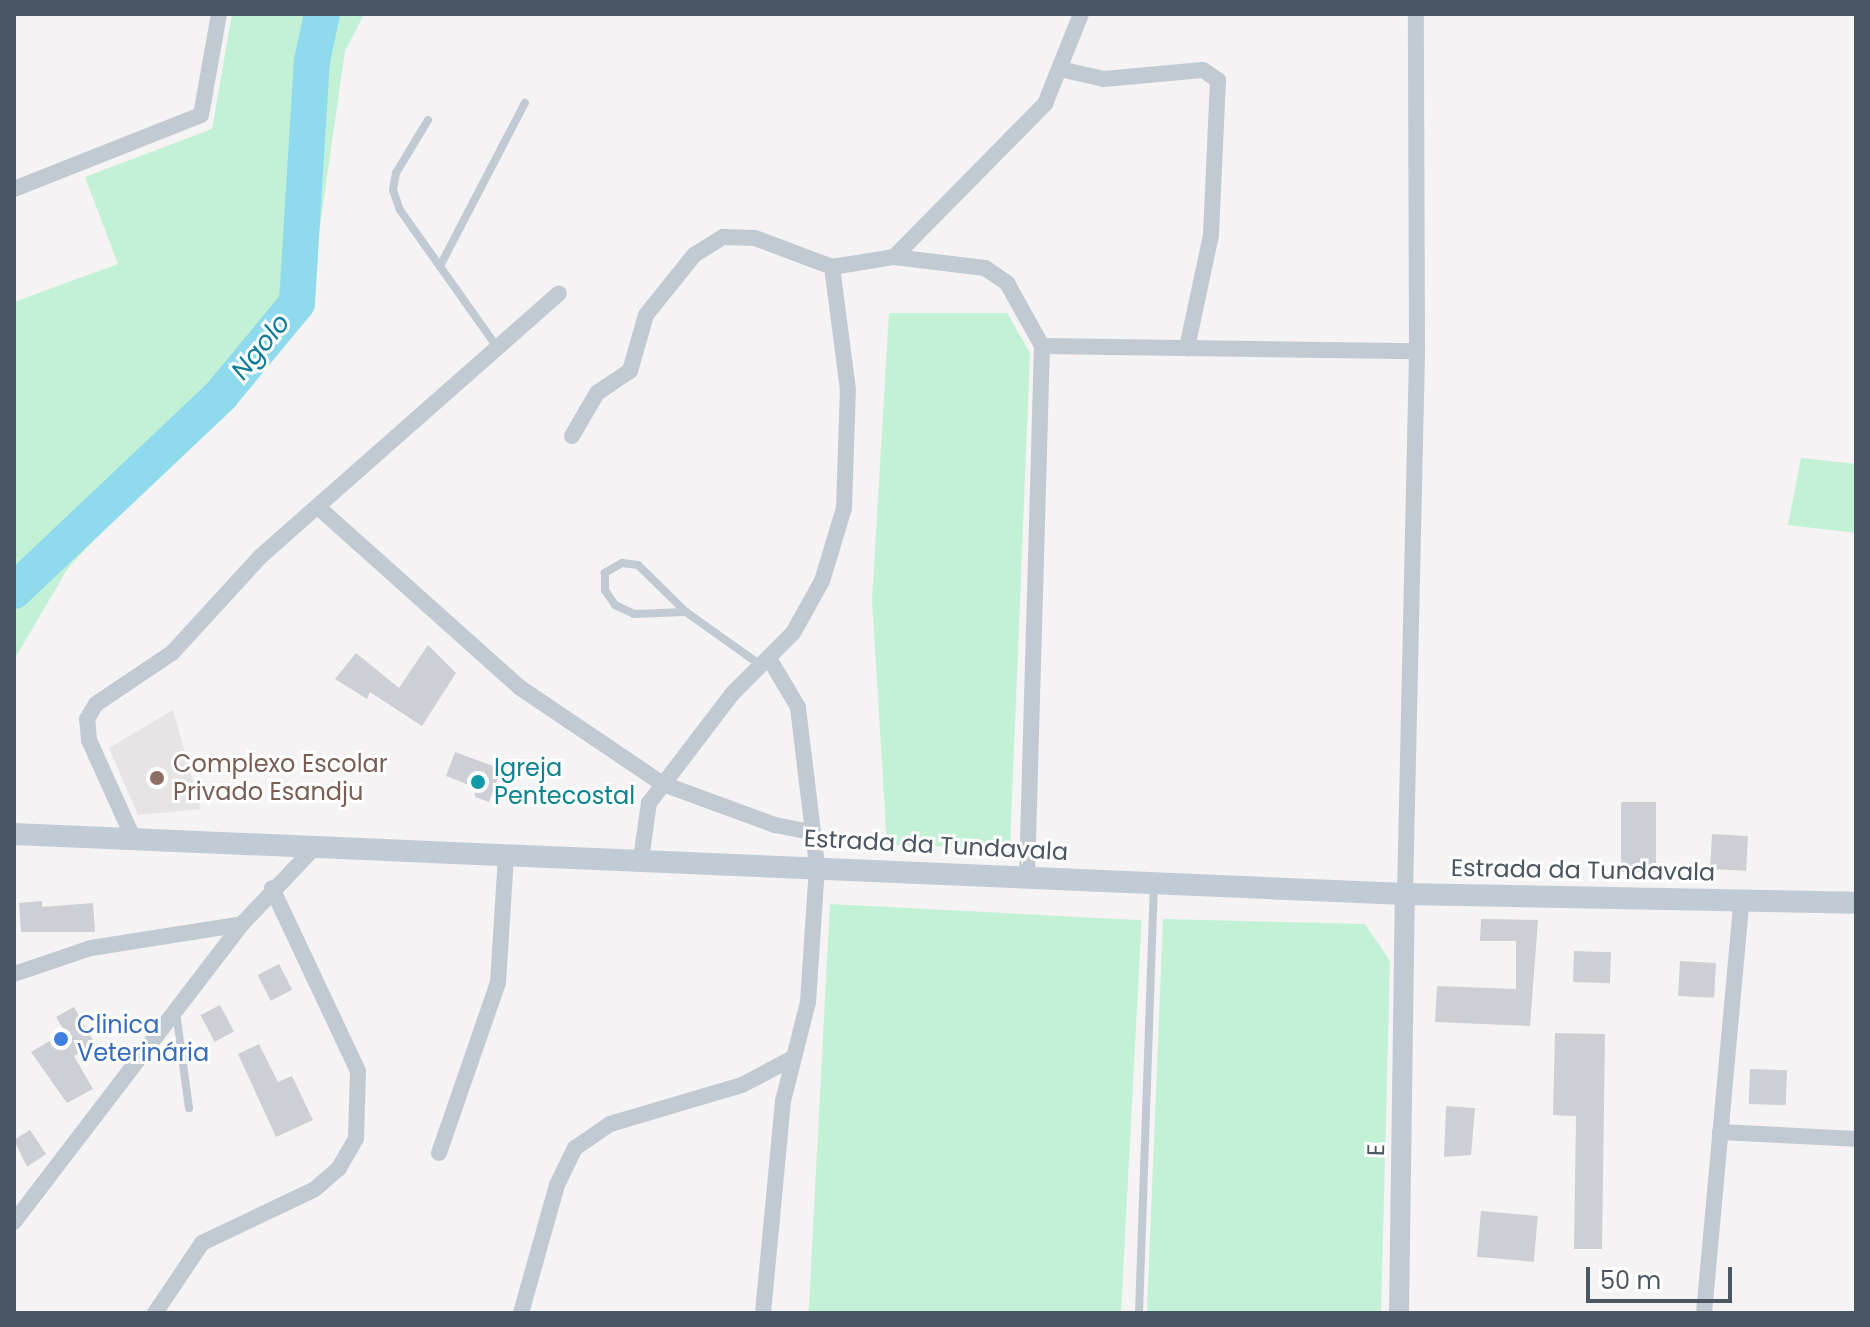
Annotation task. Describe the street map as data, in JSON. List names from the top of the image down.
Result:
{
  "streets": {
    "main road": ["Estrada da Tundavala"],
    "street": ["E"]
  },
  "crossings": [
    ["Estrada da Tundavala", "E"]
  ],
  "water": ["Ngolo"],
  "places": ["Complexo Escolar Privado Esandju", "Igreja Pentecostal", "Clinica Veterinária"],
  "scale_bar": "50 m"
}
